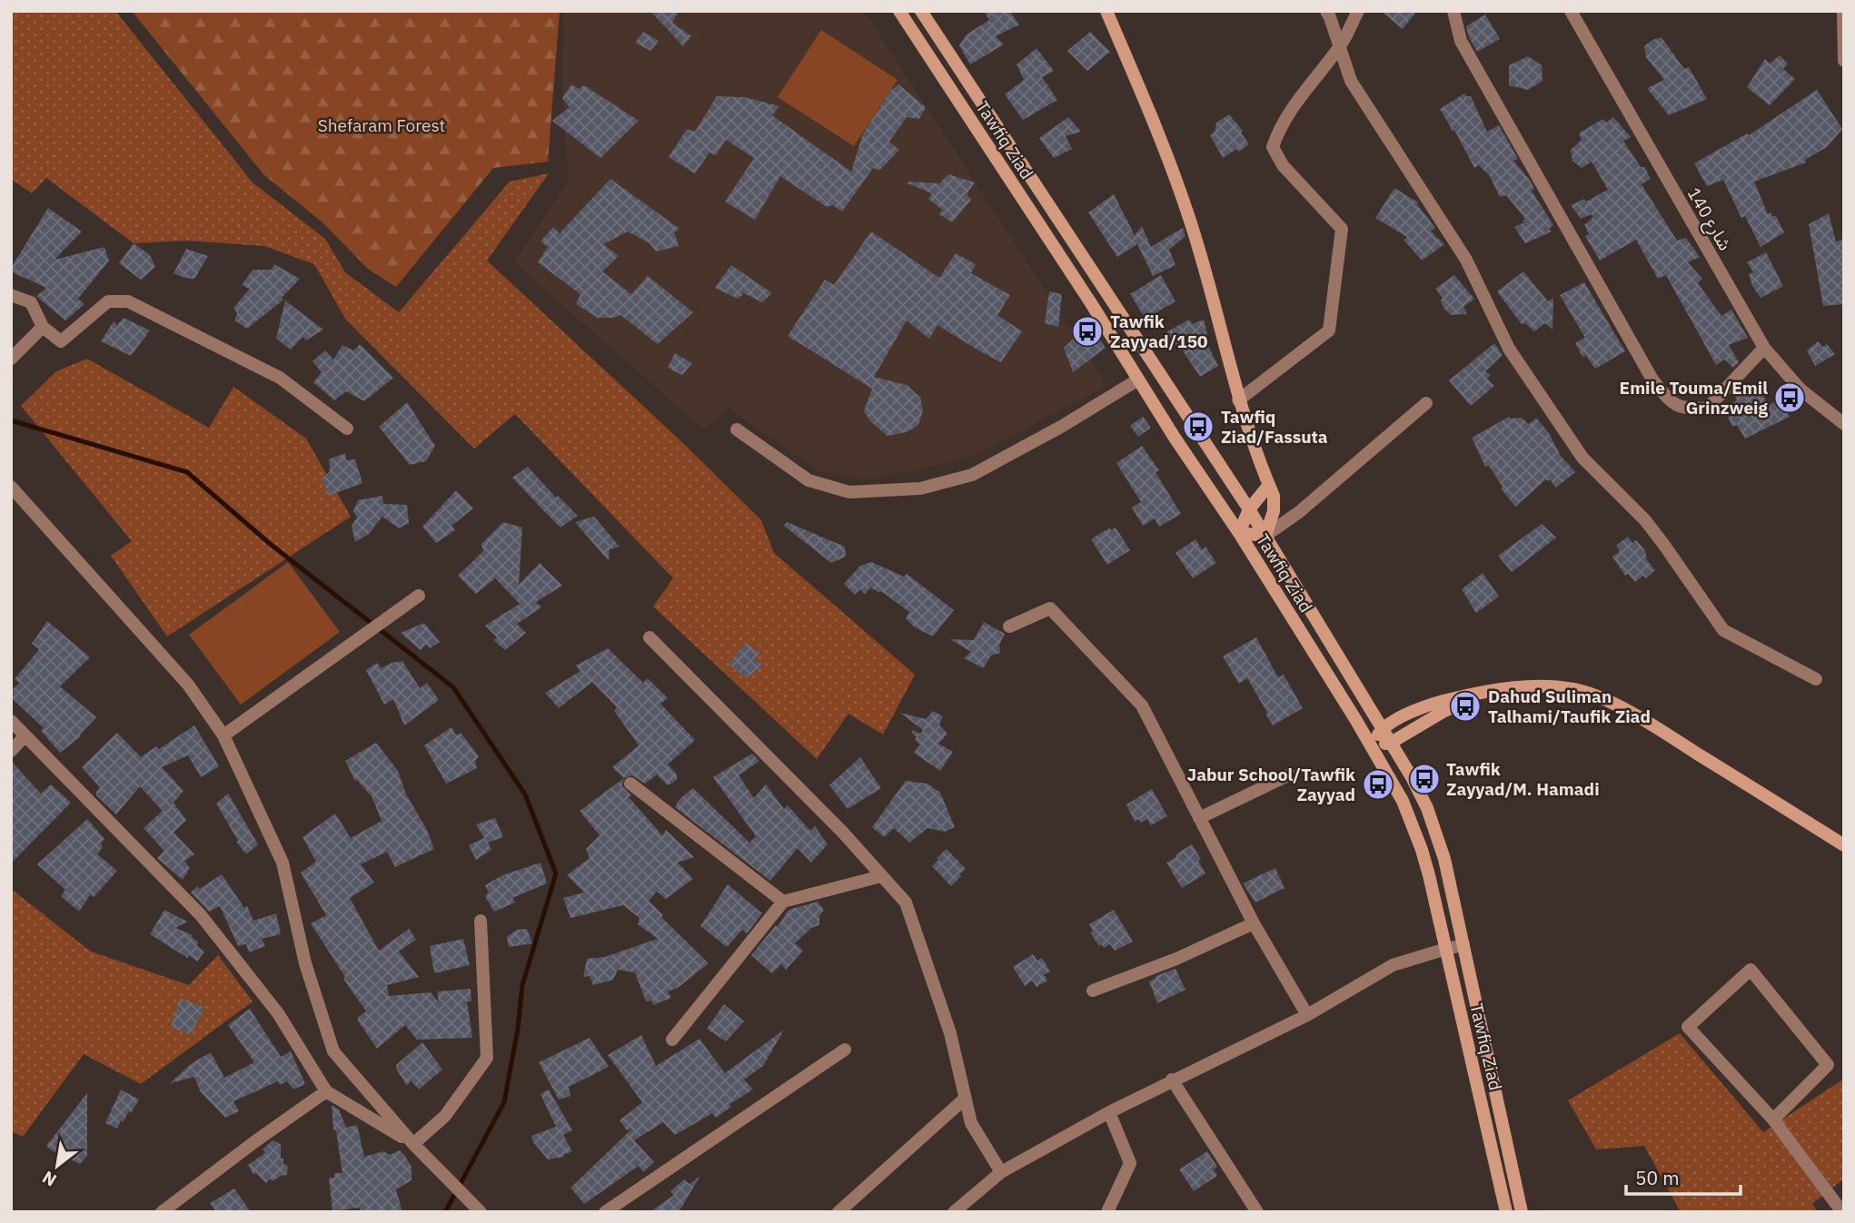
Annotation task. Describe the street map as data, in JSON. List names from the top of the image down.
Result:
{
  "streets": {
    "main road": ["Tawfiq Ziad"],
    "street": ["شارع 140"]
  },
  "parks": ["Shefaram Forest"],
  "places": {
    "bus stop": [
      "Tawfik Zayyad/150",
      "Emile Touma/Emil Grinzweig",
      "Tawfiq Ziad/Fassuta",
      "Dahud Suliman Talhami/Taufik Ziad",
      "Tawfik Zayyad/M. Hamadi",
      "Jabur School/Tawfik Zayyad"
    ]
  },
  "scale_bar": "50 m",
  "north": "bottom left"
}
